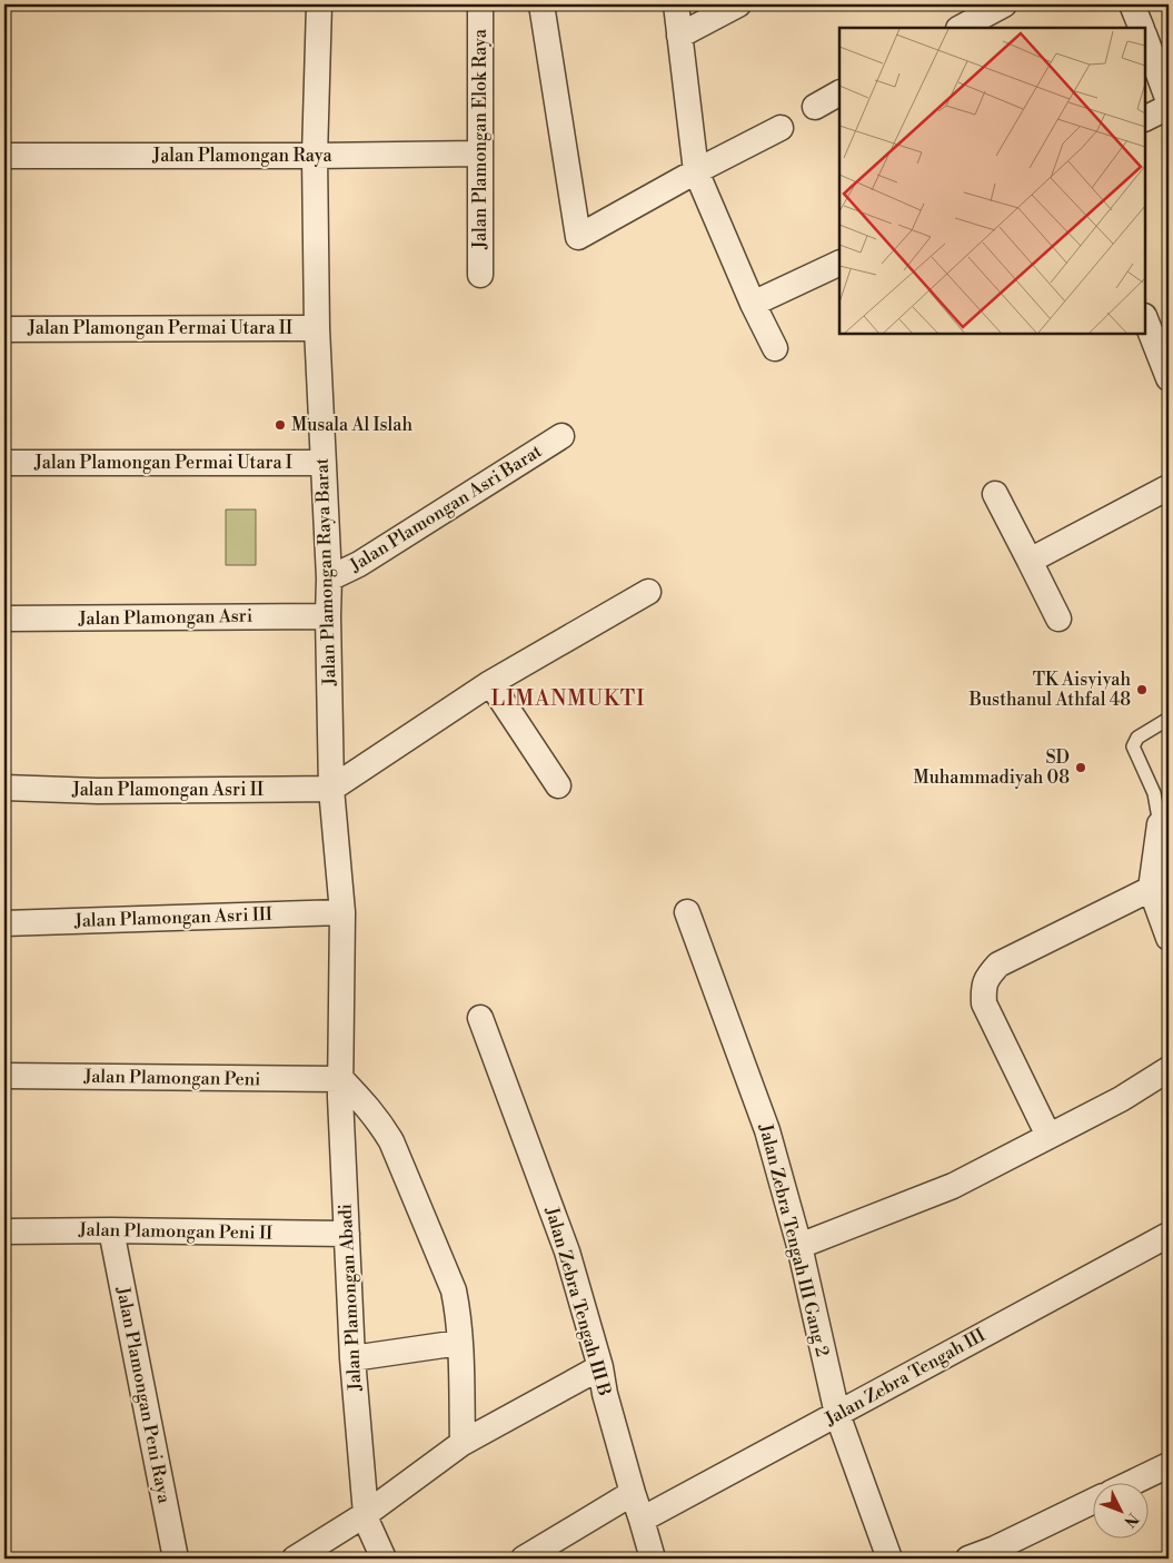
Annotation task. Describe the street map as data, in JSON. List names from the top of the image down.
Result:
{
  "streets": {
    "street": [
      "Jalan Plamongan Elok Raya",
      "Jalan Plamongan Raya",
      "Jalan Plamongan Permai Utara II",
      "Jalan Plamongan Permai Utara I",
      "Jalan Plamongan Asri Barat",
      "Jalan Plamongan Raya Barat",
      "Jalan Plamongan Asri",
      "Jalan Plamongan Asri II",
      "Jalan Plamongan Asri III",
      "Jalan Plamongan Peni",
      "Jalan Plamongan Peni II",
      "Jalan Zebra Tengah III Gang 2",
      "Jalan Plamongan Abadi",
      "Jalan Zebra Tengah III B",
      "Jalan Zebra Tengah III",
      "Jalan Plamongan Peni Raya"
    ]
  },
  "crossings": [
    ["Jalan Plamongan Elok Raya", "Jalan Plamongan Raya"],
    ["Jalan Plamongan Raya", "Jalan Plamongan Raya Barat"],
    ["Jalan Plamongan Permai Utara II", "Jalan Plamongan Raya Barat"],
    ["Jalan Plamongan Permai Utara I", "Jalan Plamongan Raya Barat"],
    ["Jalan Plamongan Asri Barat", "Jalan Plamongan Raya Barat"],
    ["Jalan Plamongan Raya Barat", "Jalan Plamongan Asri"],
    ["Jalan Plamongan Raya Barat", "Jalan Plamongan Asri II"],
    ["Jalan Plamongan Raya Barat", "Jalan Plamongan Abadi"],
    ["Jalan Plamongan Asri II", "Jalan Plamongan Abadi"],
    ["Jalan Plamongan Asri III", "Jalan Plamongan Abadi"],
    ["Jalan Plamongan Peni", "Jalan Plamongan Abadi"],
    ["Jalan Plamongan Peni II", "Jalan Plamongan Abadi"],
    ["Jalan Plamongan Peni II", "Jalan Plamongan Peni Raya"],
    ["Jalan Zebra Tengah III Gang 2", "Jalan Zebra Tengah III"],
    ["Jalan Zebra Tengah III B", "Jalan Zebra Tengah III"]
  ],
  "districts": ["LIMANMUKTI"],
  "places": ["Musala Al Islah", "TK Aisyiyah Busthanul Athfal 48", "SD Muhammadiyah 08"],
  "north": "bottom right"
}
